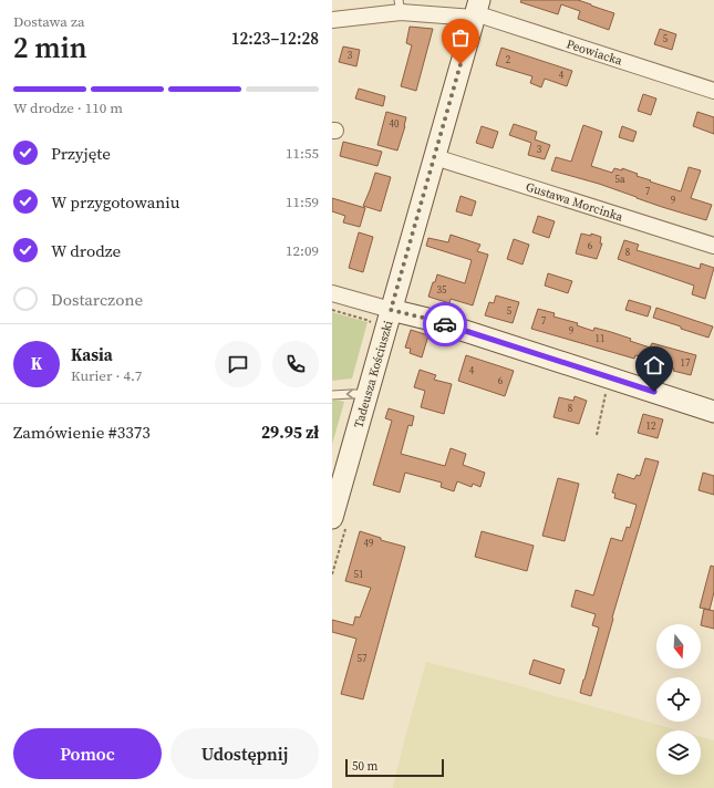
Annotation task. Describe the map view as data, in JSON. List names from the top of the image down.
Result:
{
  "streets": {
    "street": ["Peowiacka", "Gustawa Morcinka", "Tadeusza Kościuszki"]
  },
  "crossings": [
    ["Peowiacka", "Tadeusza Kościuszki"],
    ["Gustawa Morcinka", "Tadeusza Kościuszki"]
  ],
  "house_numbers": [
    "5",
    "3",
    "2",
    "4",
    "40",
    "3",
    "5a",
    "7",
    "9",
    "6",
    "8",
    "35",
    "5",
    "7",
    "9",
    "11",
    "17",
    "4",
    "6",
    "8",
    "12",
    "49",
    "51",
    "57"
  ],
  "scale_bar": "50 m",
  "north": "bottom",
  "page": {
    "heading": ["2 min", "Dostawa za", "12:23–12:28"],
    "panel": [
      "Kasia",
      "Kurier · 4.7",
      "Zamówienie #3373",
      "29.95 zł"
    ],
    "bar": "W drodze · 110 m",
    "list": [
      ["Przyjęte", "11:55"],
      ["W przygotowaniu", "11:59"],
      ["W drodze", "12:09"],
      "Dostarczone"
    ],
    "round": "K",
    "buttons": ["Pomoc", "Udostępnij"],
    "scale": "50 m"
  }
}
